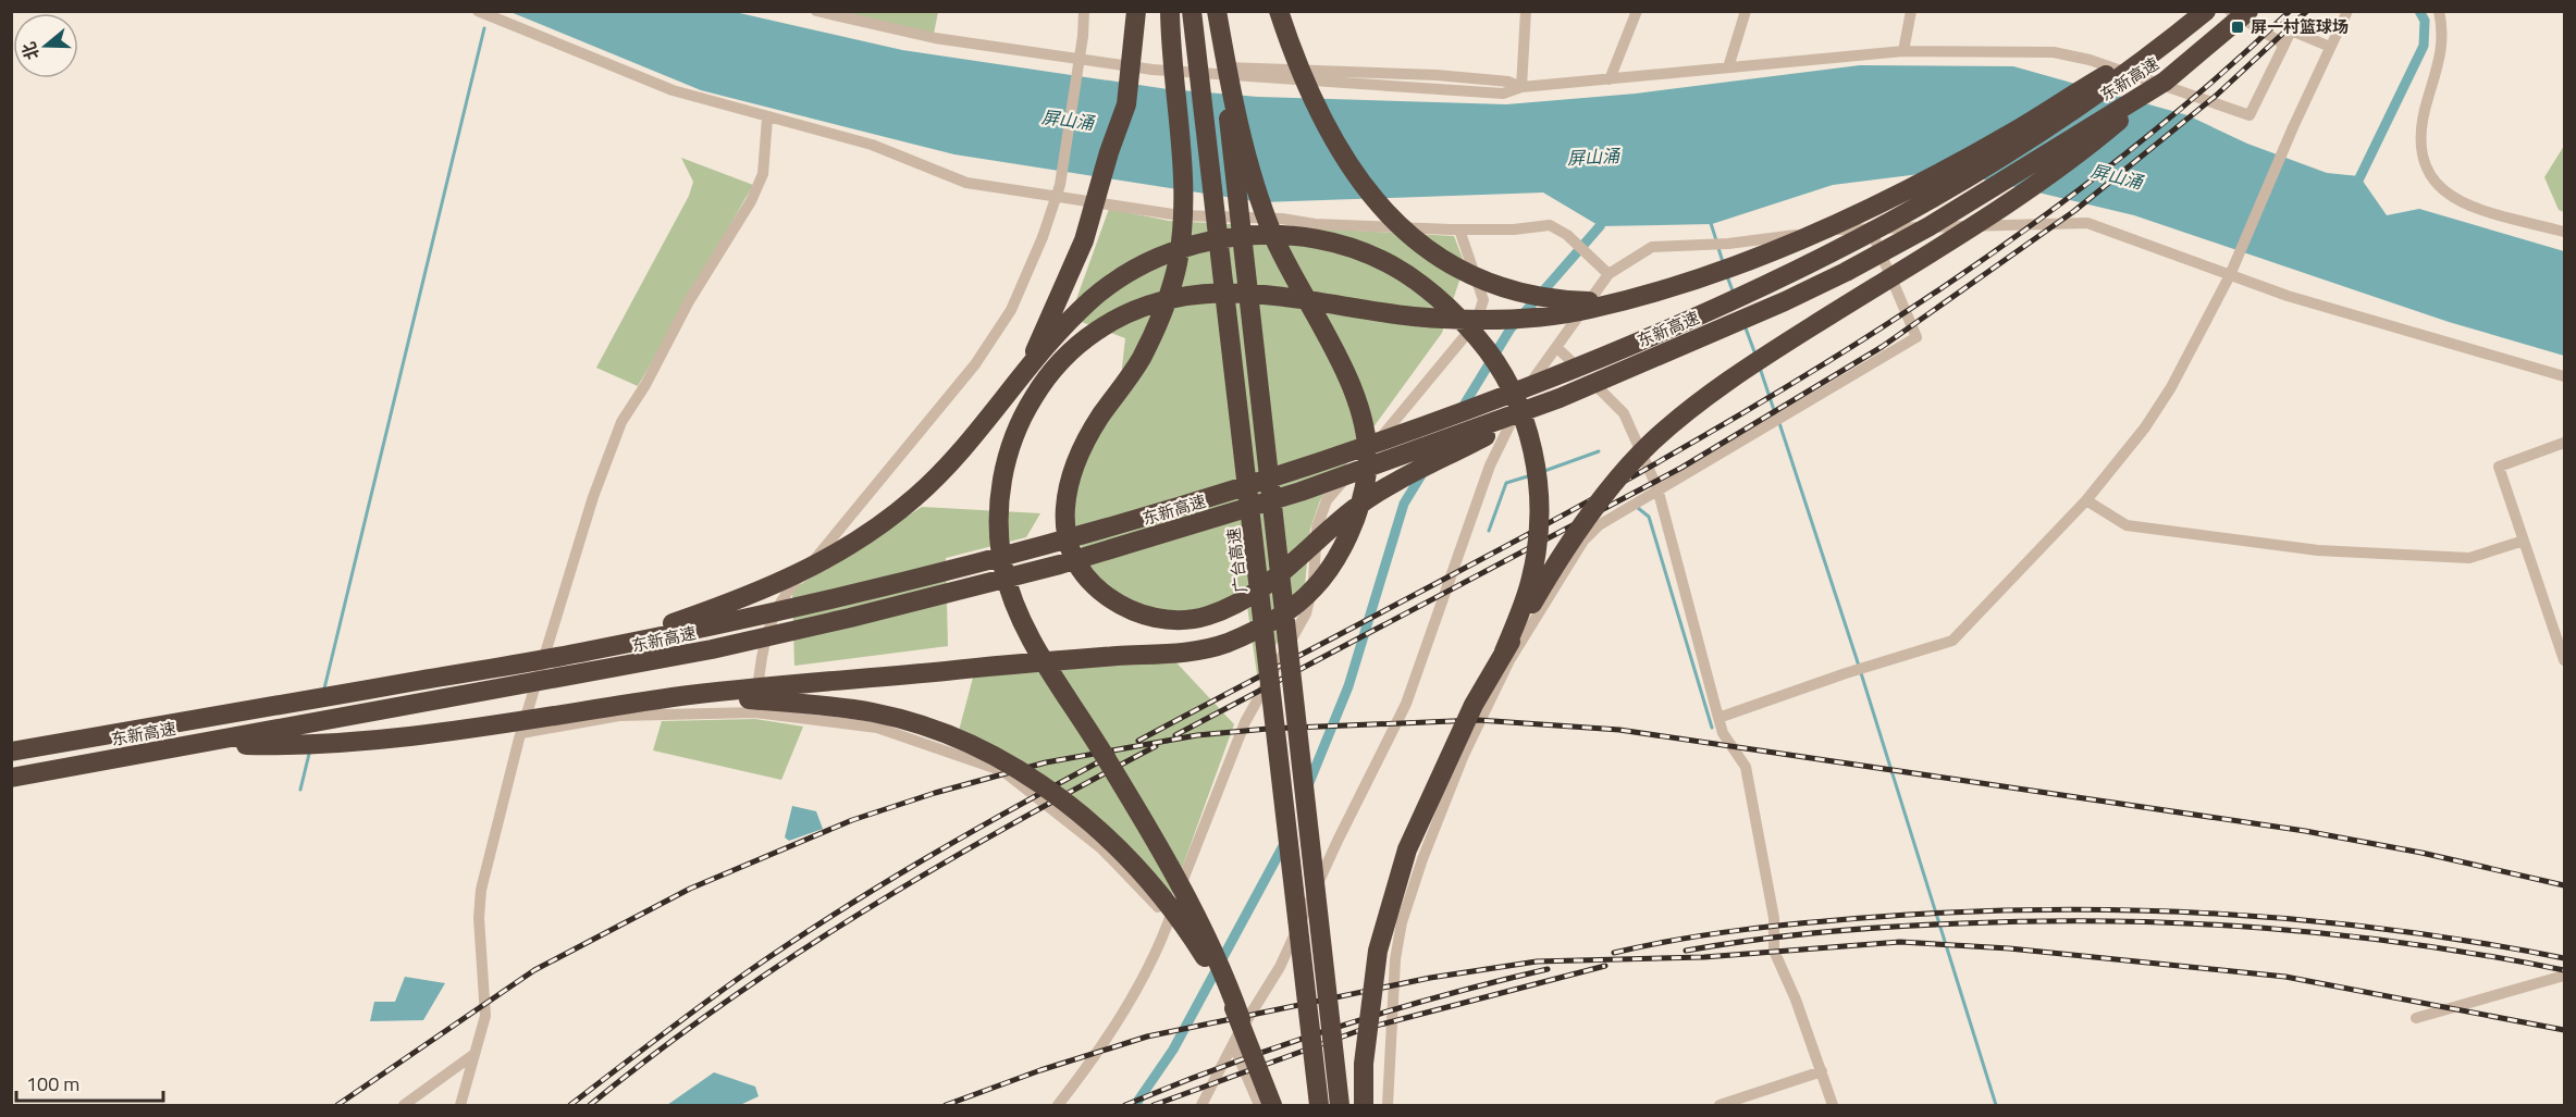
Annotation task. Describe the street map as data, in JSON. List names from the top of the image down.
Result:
{
  "streets": {
    "highway": ["东新高速", "广台高速"]
  },
  "water": ["屏山涌"],
  "places": {
    "transit": ["屏一村篮球场"]
  },
  "scale_bar": "100 m",
  "north": "left"
}
